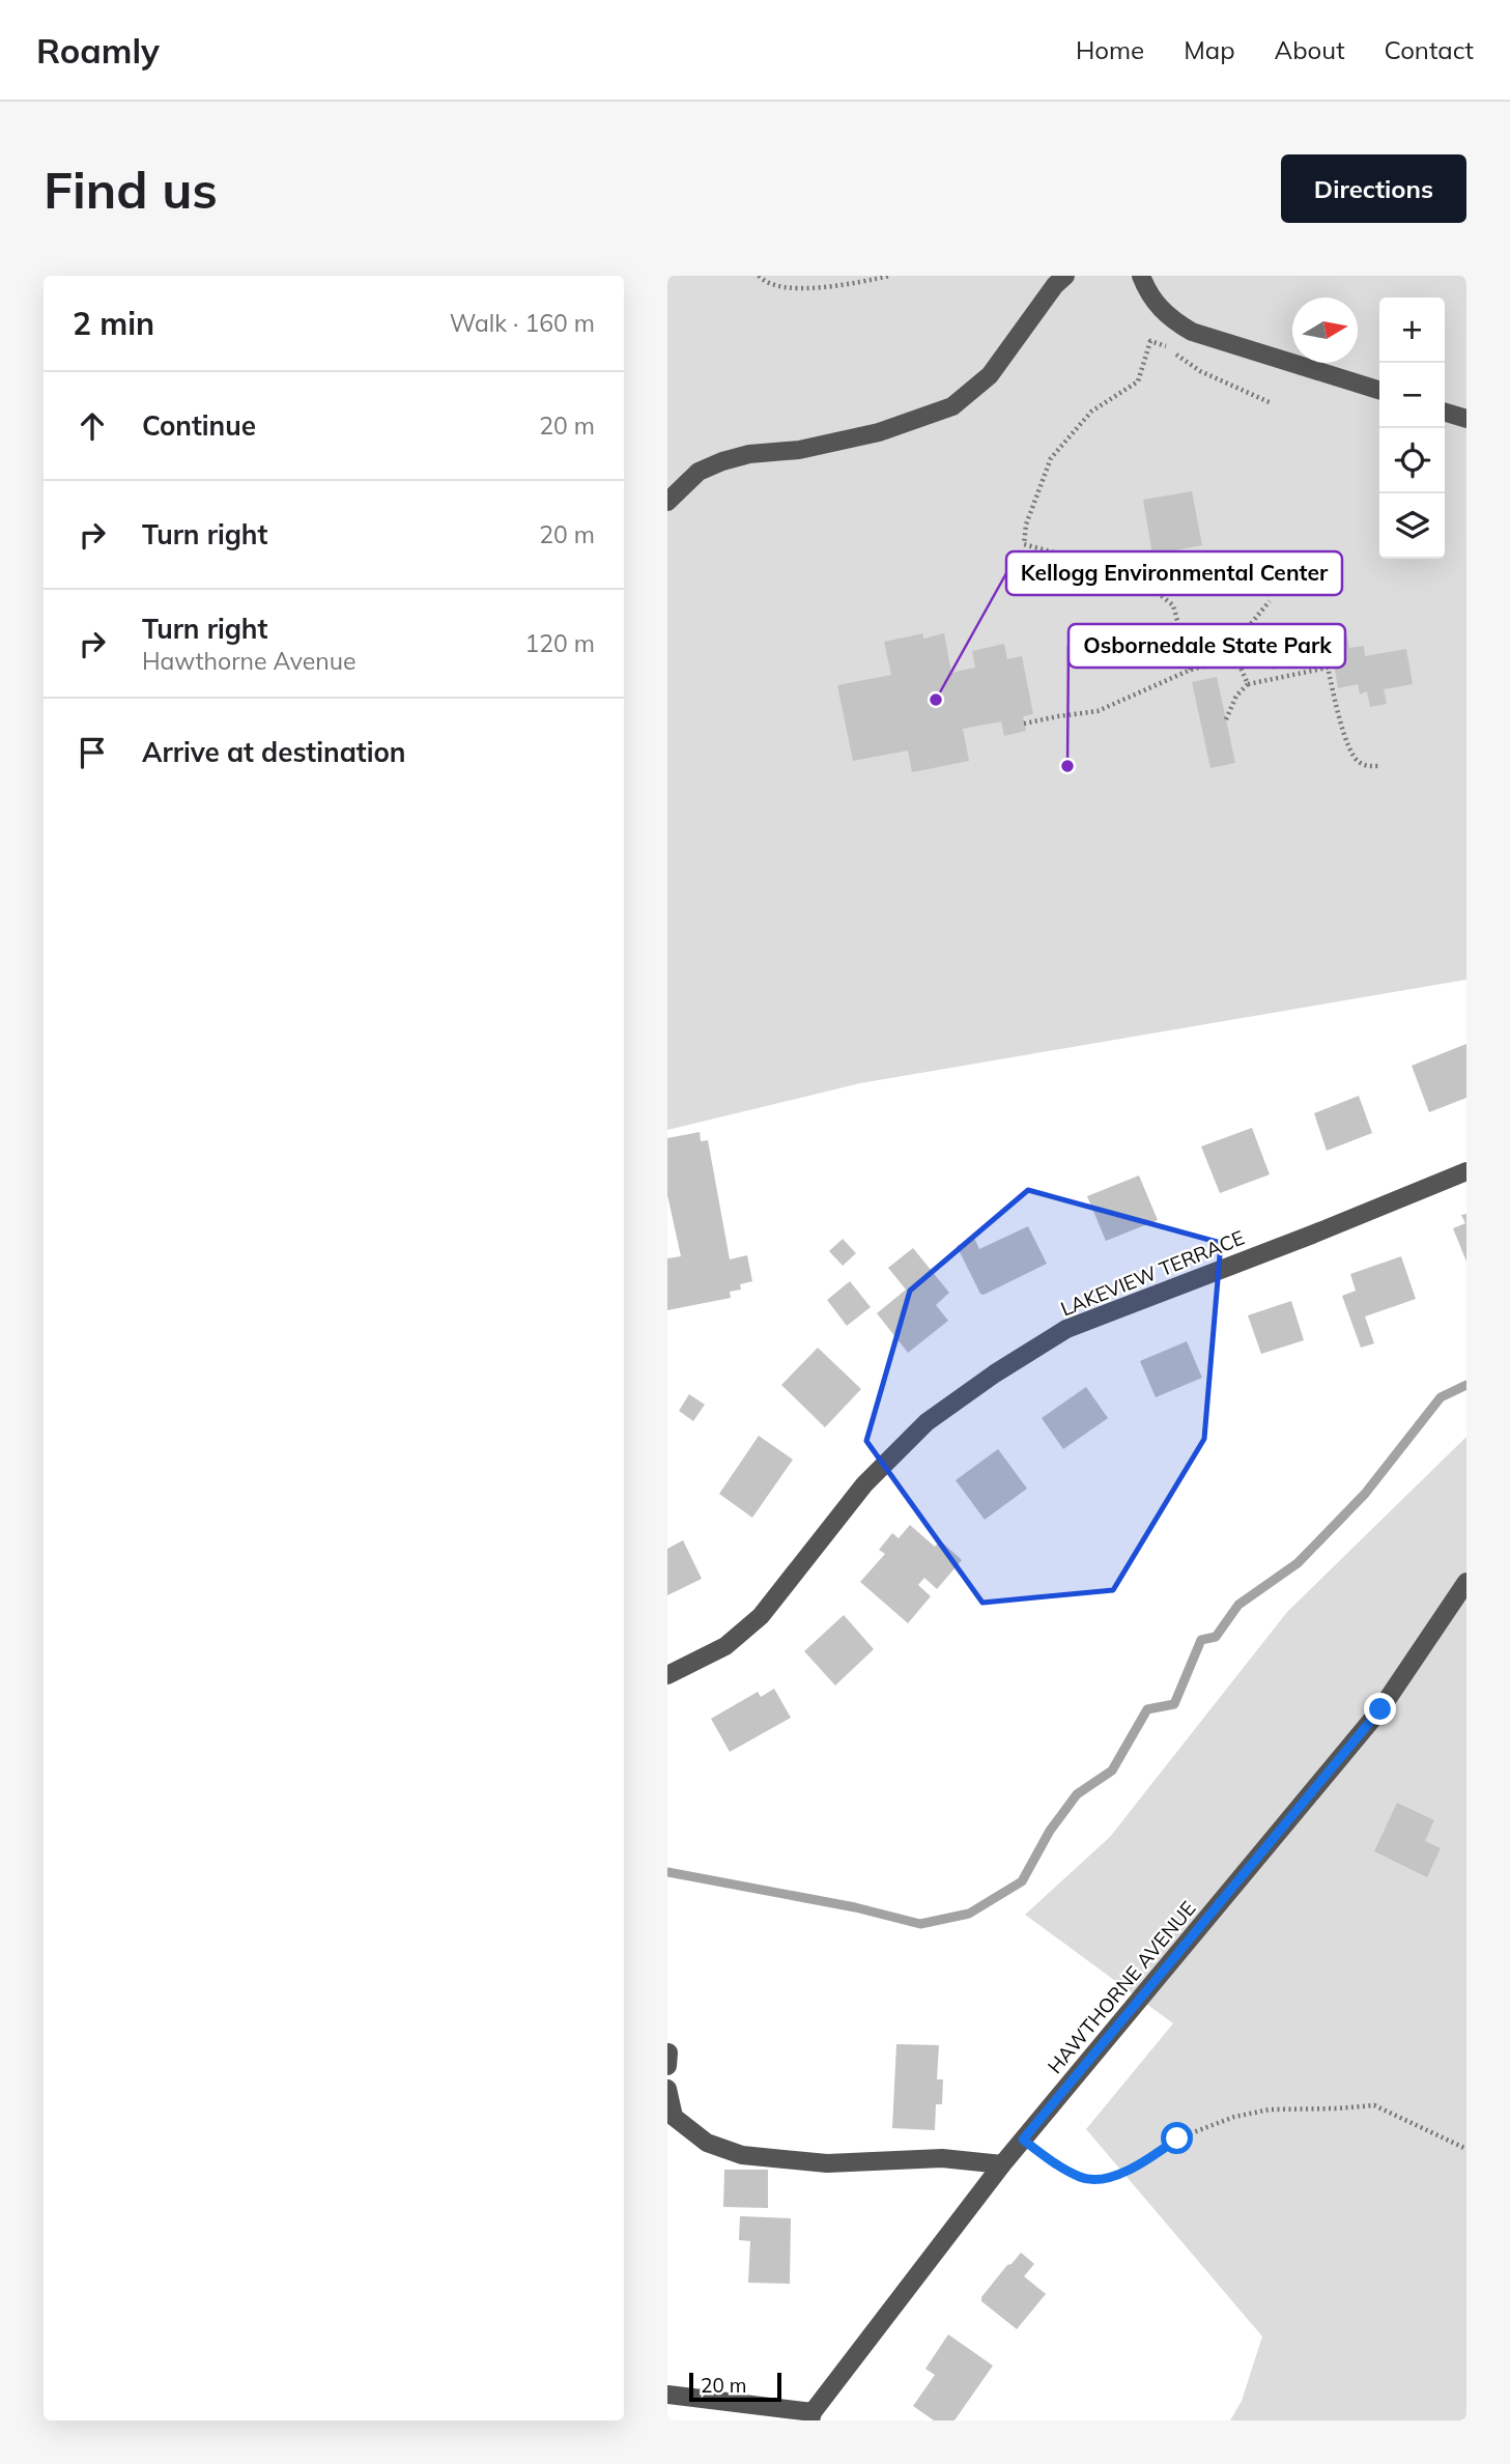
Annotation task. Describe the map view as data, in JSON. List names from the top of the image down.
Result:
{
  "streets": {
    "street": ["LAKEVIEW TERRACE", "HAWTHORNE AVENUE"]
  },
  "places": ["Kellogg Environmental Center", "Osbornedale State Park"],
  "scale_bar": "20 m",
  "north": "right",
  "page": {
    "header": "Roamly",
    "nav": [
      "Home",
      "Map",
      "About",
      "Contact"
    ],
    "buttons": "Directions",
    "title": "Find us",
    "heading": ["2 min", "Walk · 160 m"],
    "map_buttons": ["+", "−"],
    "list": [
      ["Continue", "20 m"],
      ["Turn right", "20 m"],
      ["Turn right", "Hawthorne Avenue", "120 m"],
      "Arrive at destination"
    ],
    "scale": "20 m"
  }
}
